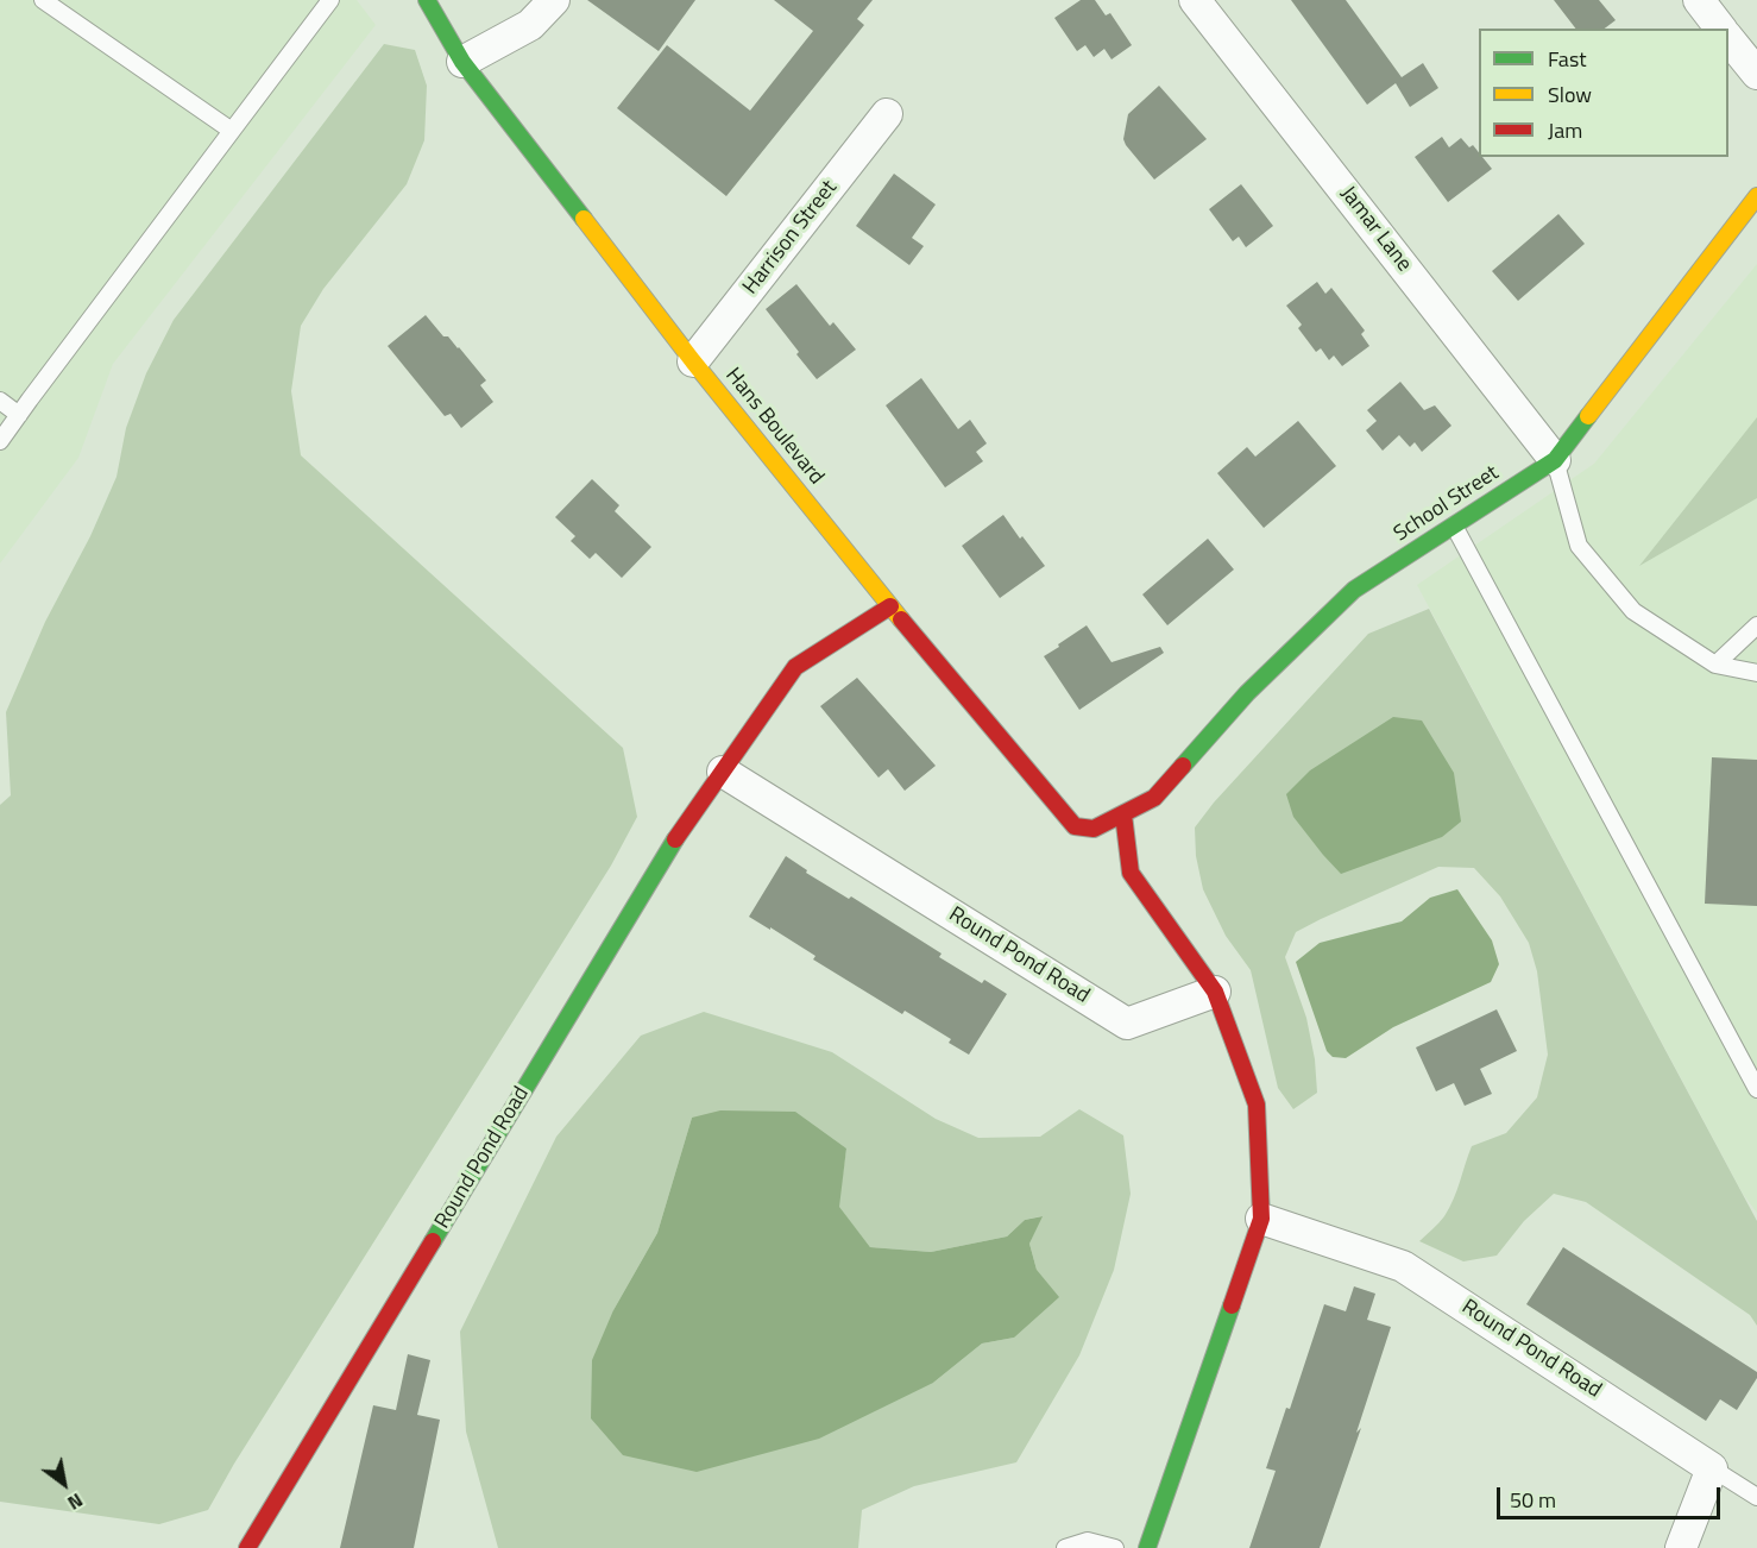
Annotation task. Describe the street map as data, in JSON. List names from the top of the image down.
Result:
{
  "streets": {
    "street": [
      "Jamar Lane",
      "Harrison Street",
      "Hans Boulevard",
      "School Street",
      "Round Pond Road"
    ]
  },
  "crossings": [
    ["Jamar Lane", "School Street"],
    ["Harrison Street", "Hans Boulevard"],
    ["Hans Boulevard", "School Street"],
    ["Hans Boulevard", "Round Pond Road"]
  ],
  "legend": ["Fast", "Slow", "Jam"],
  "scale_bar": "50 m",
  "north": "bottom right"
}
